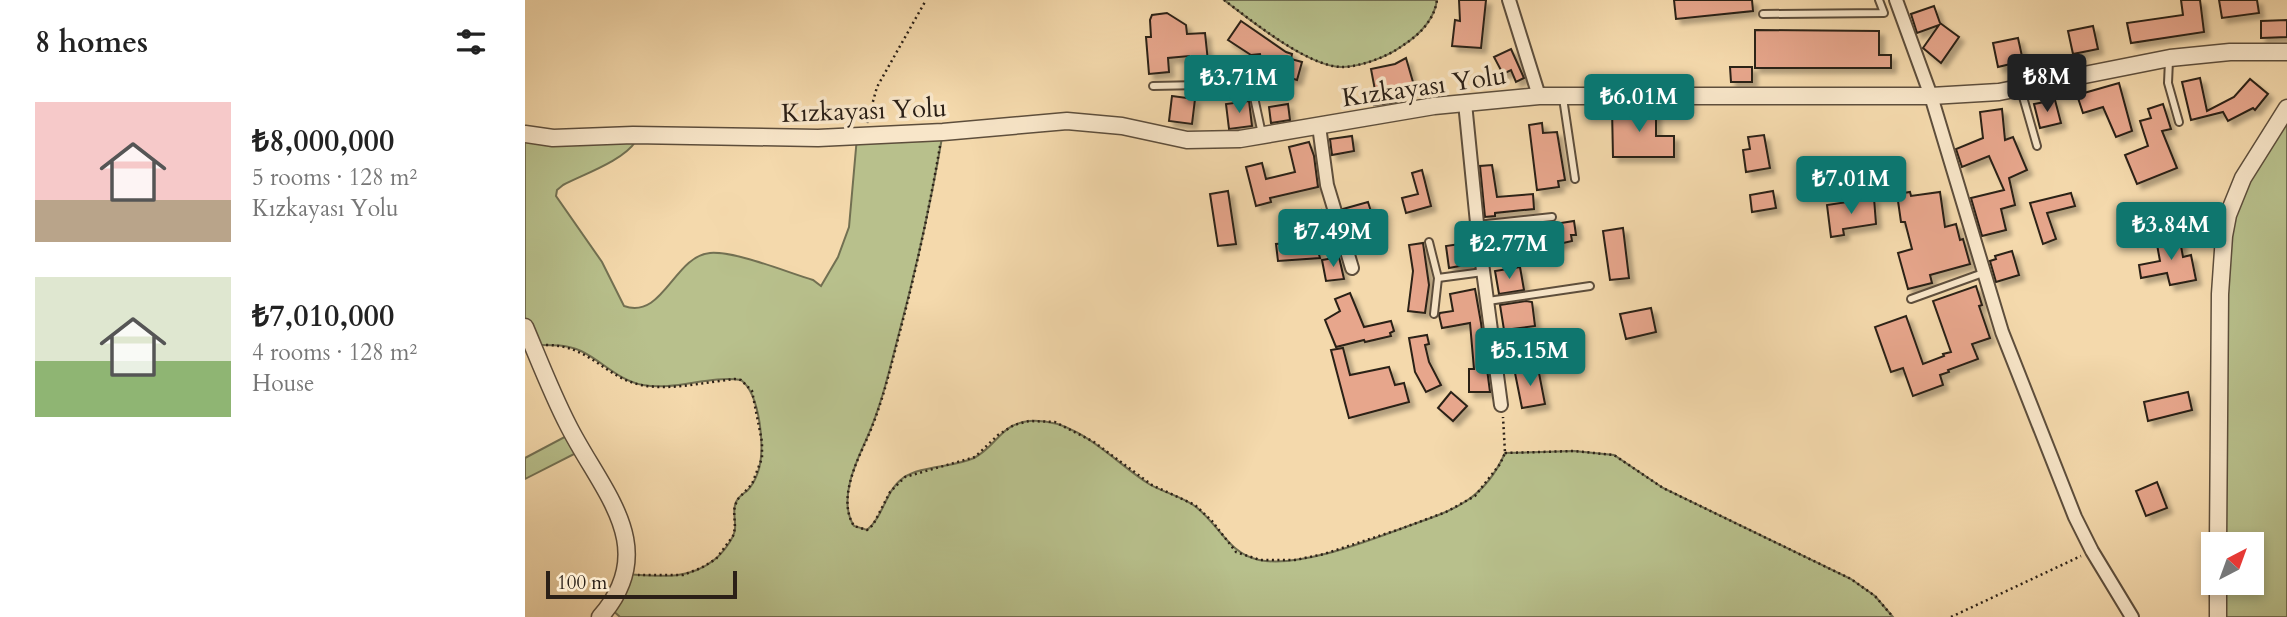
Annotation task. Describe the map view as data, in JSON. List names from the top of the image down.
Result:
{
  "streets": {
    "street": ["Kızkayası Yolu"]
  },
  "scale_bar": "100 m",
  "north": "top right",
  "page": {
    "heading": "8 homes",
    "price": [
      "₺8M",
      "₺3.71M",
      "₺6.01M",
      "₺7.01M",
      "₺3.84M",
      "₺7.49M",
      "₺2.77M",
      "₺5.15M"
    ],
    "list": [
      {
        "name": "₺8,000,000",
        "note": "5 rooms · 128 m² · Kızkayası Yolu"
      },
      {
        "name": "₺7,010,000",
        "note": "4 rooms · 128 m² · House"
      }
    ],
    "scale": "100 m"
  }
}
